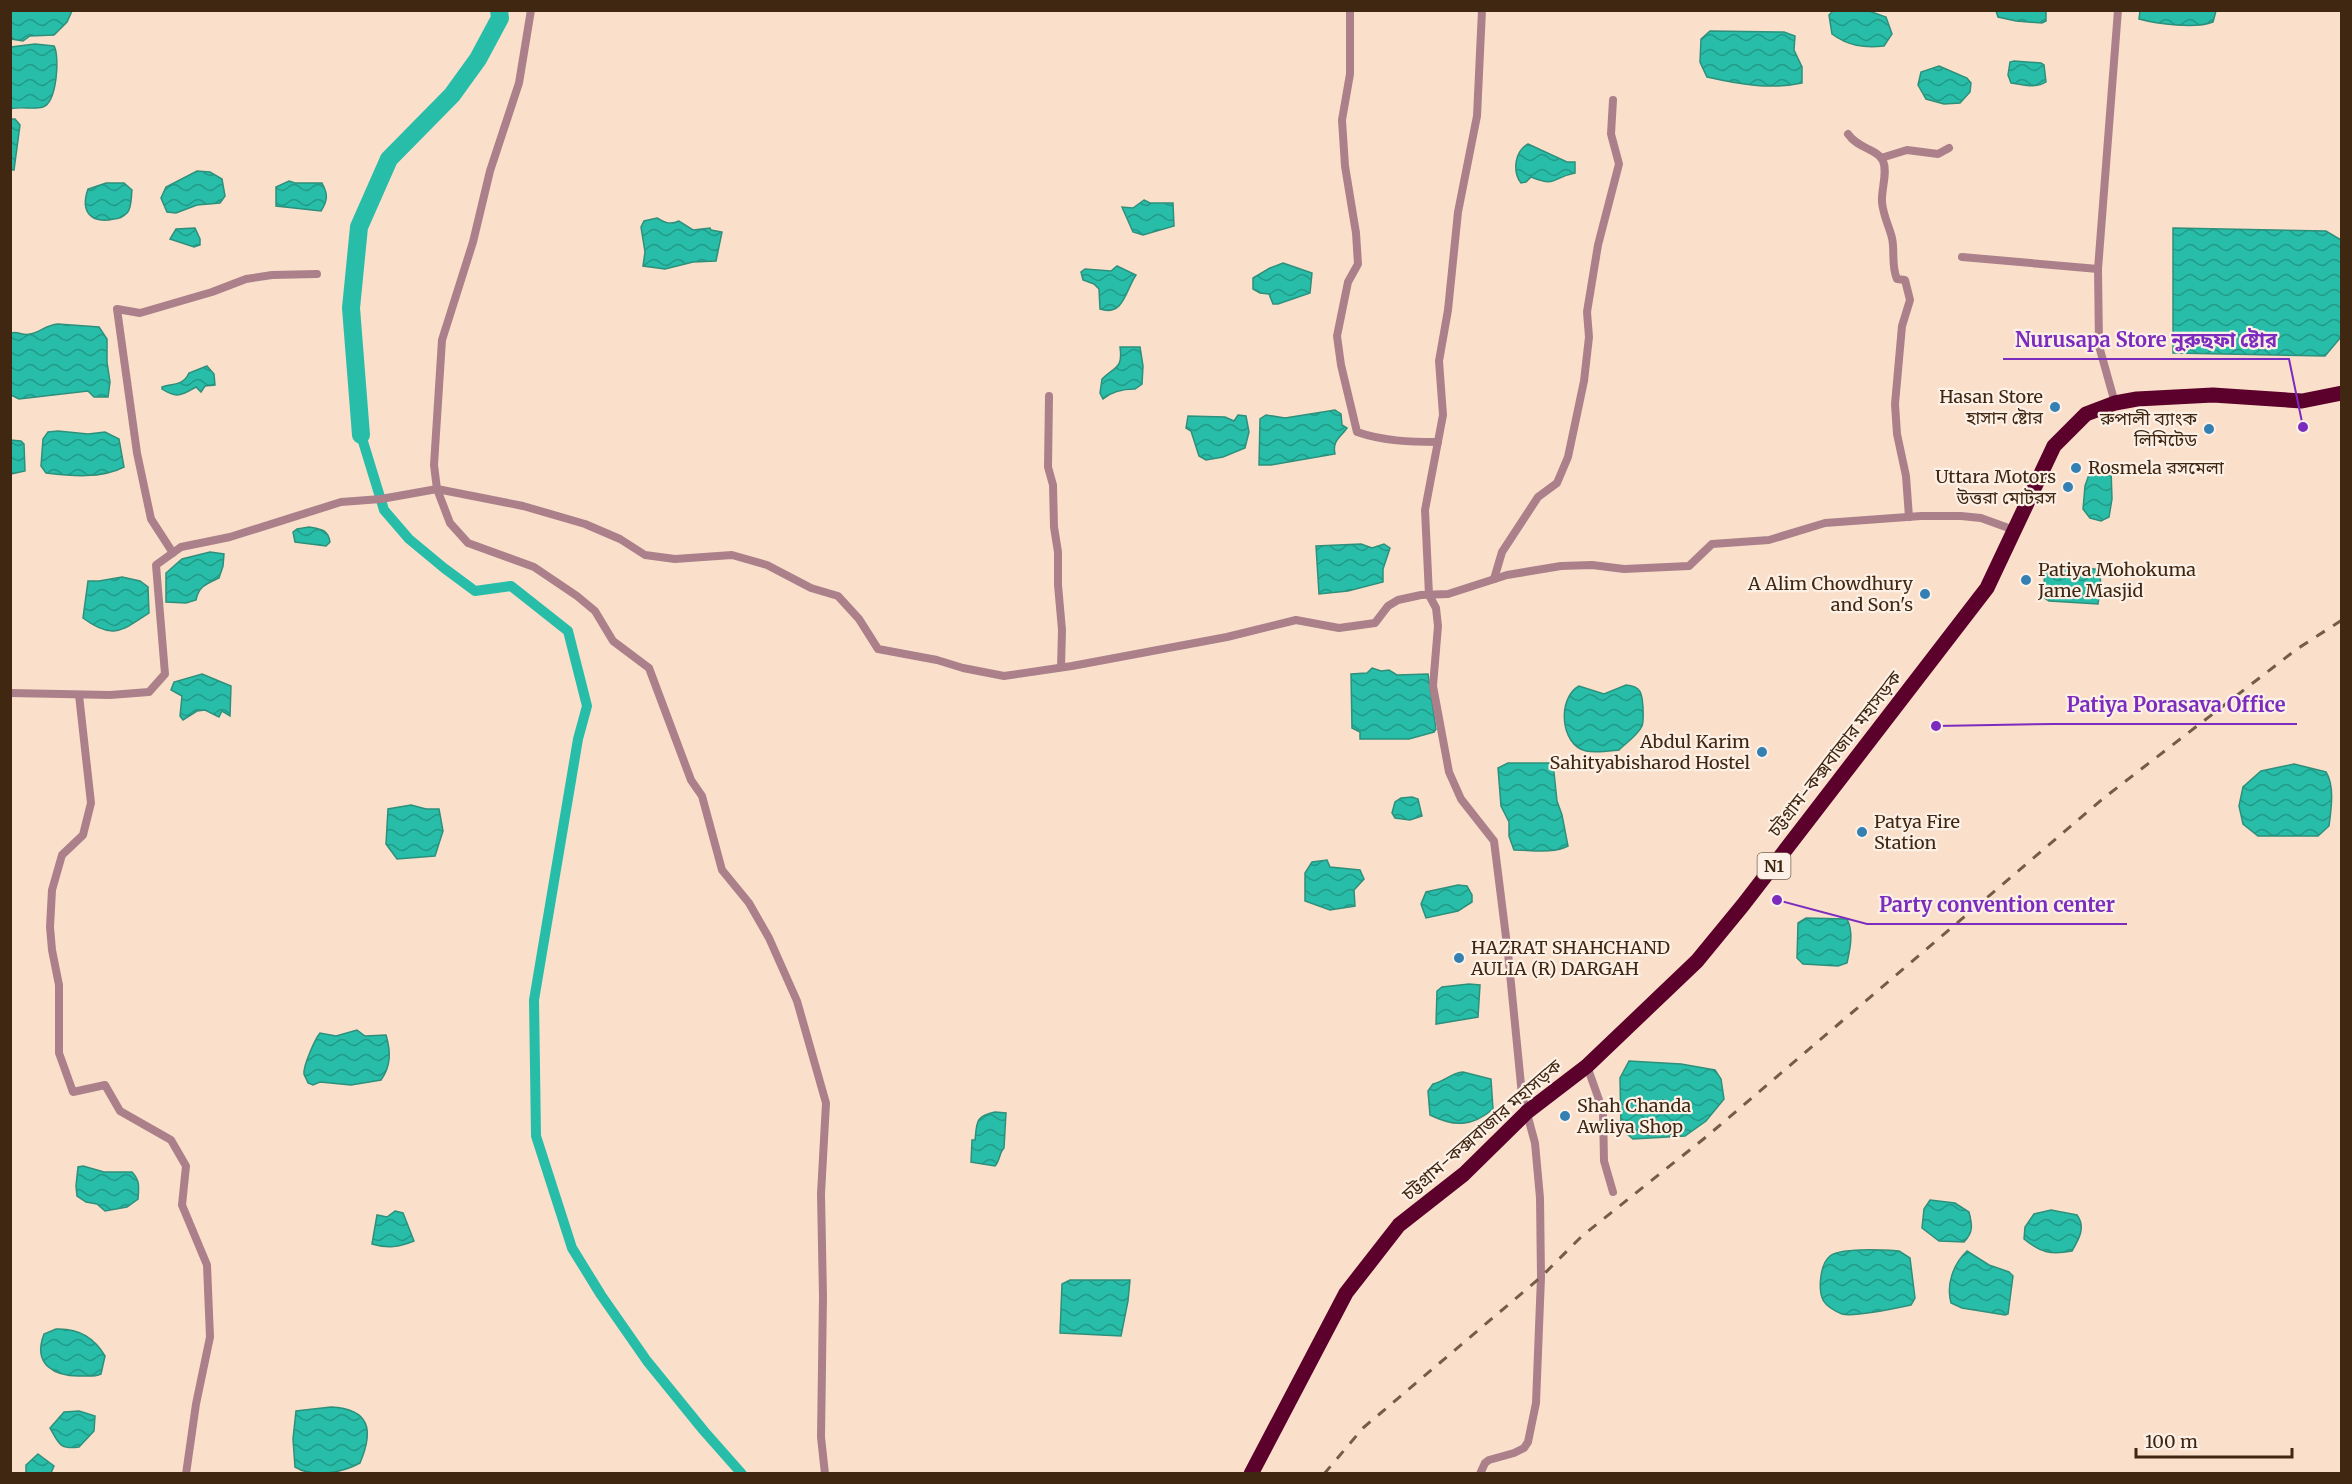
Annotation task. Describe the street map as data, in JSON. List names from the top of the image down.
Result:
{
  "streets": {
    "highway": ["চট্টগ্রাম-কক্সবাজার মহাসড়ক", "N1"]
  },
  "places": [
    "Hasan Store হাসান ষ্টোর",
    "Nurusapa Store নুরুছফা ষ্টোর",
    "রুপালী ব্যাংক লিমিটেড",
    "Rosmela রসমেলা",
    "Uttara Motors উত্তরা মোটরস",
    "Patiya Mohokuma Jame Masjid",
    "A Alim Chowdhury and Son's",
    "Patiya Porasava Office",
    "Abdul Karim Sahityabisharod Hostel",
    "Patya Fire Station",
    "Party convention center",
    "HAZRAT SHAHCHAND AULIA (R) DARGAH",
    "Shah Chanda Awliya Shop"
  ],
  "scale_bar": "100 m"
}
